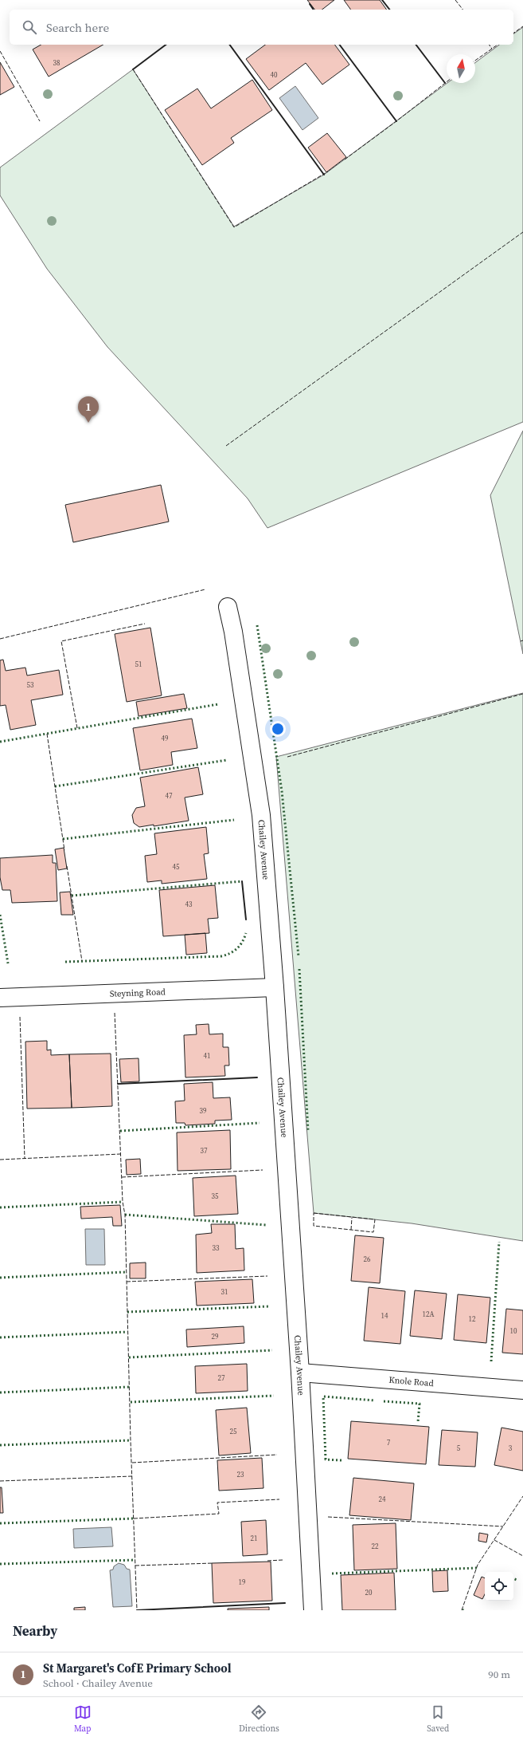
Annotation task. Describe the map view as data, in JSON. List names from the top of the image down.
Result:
{
  "streets": {
    "street": ["Chailey Avenue", "Steyning Road", "Knole Road"]
  },
  "crossings": [
    ["Chailey Avenue", "Steyning Road"],
    ["Chailey Avenue", "Knole Road"]
  ],
  "house_numbers": [
    "38",
    "40",
    "51",
    "53",
    "49",
    "47",
    "45",
    "43",
    "41",
    "39",
    "37",
    "35",
    "33",
    "26",
    "31",
    "12A",
    "14",
    "12",
    "10",
    "29",
    "27",
    "25",
    "7",
    "5",
    "3",
    "23",
    "24",
    "21",
    "22",
    "19",
    "20"
  ],
  "north": "top",
  "page": {
    "search": "Search here",
    "pins": "1",
    "heading": "Nearby",
    "list": [
      {
        "mark": "1",
        "name": "St Margaret's CofE Primary School",
        "note": "School · Chailey Avenue",
        "value": "90 m"
      }
    ],
    "nav": ["Map", "Directions", "Saved"]
  }
}
